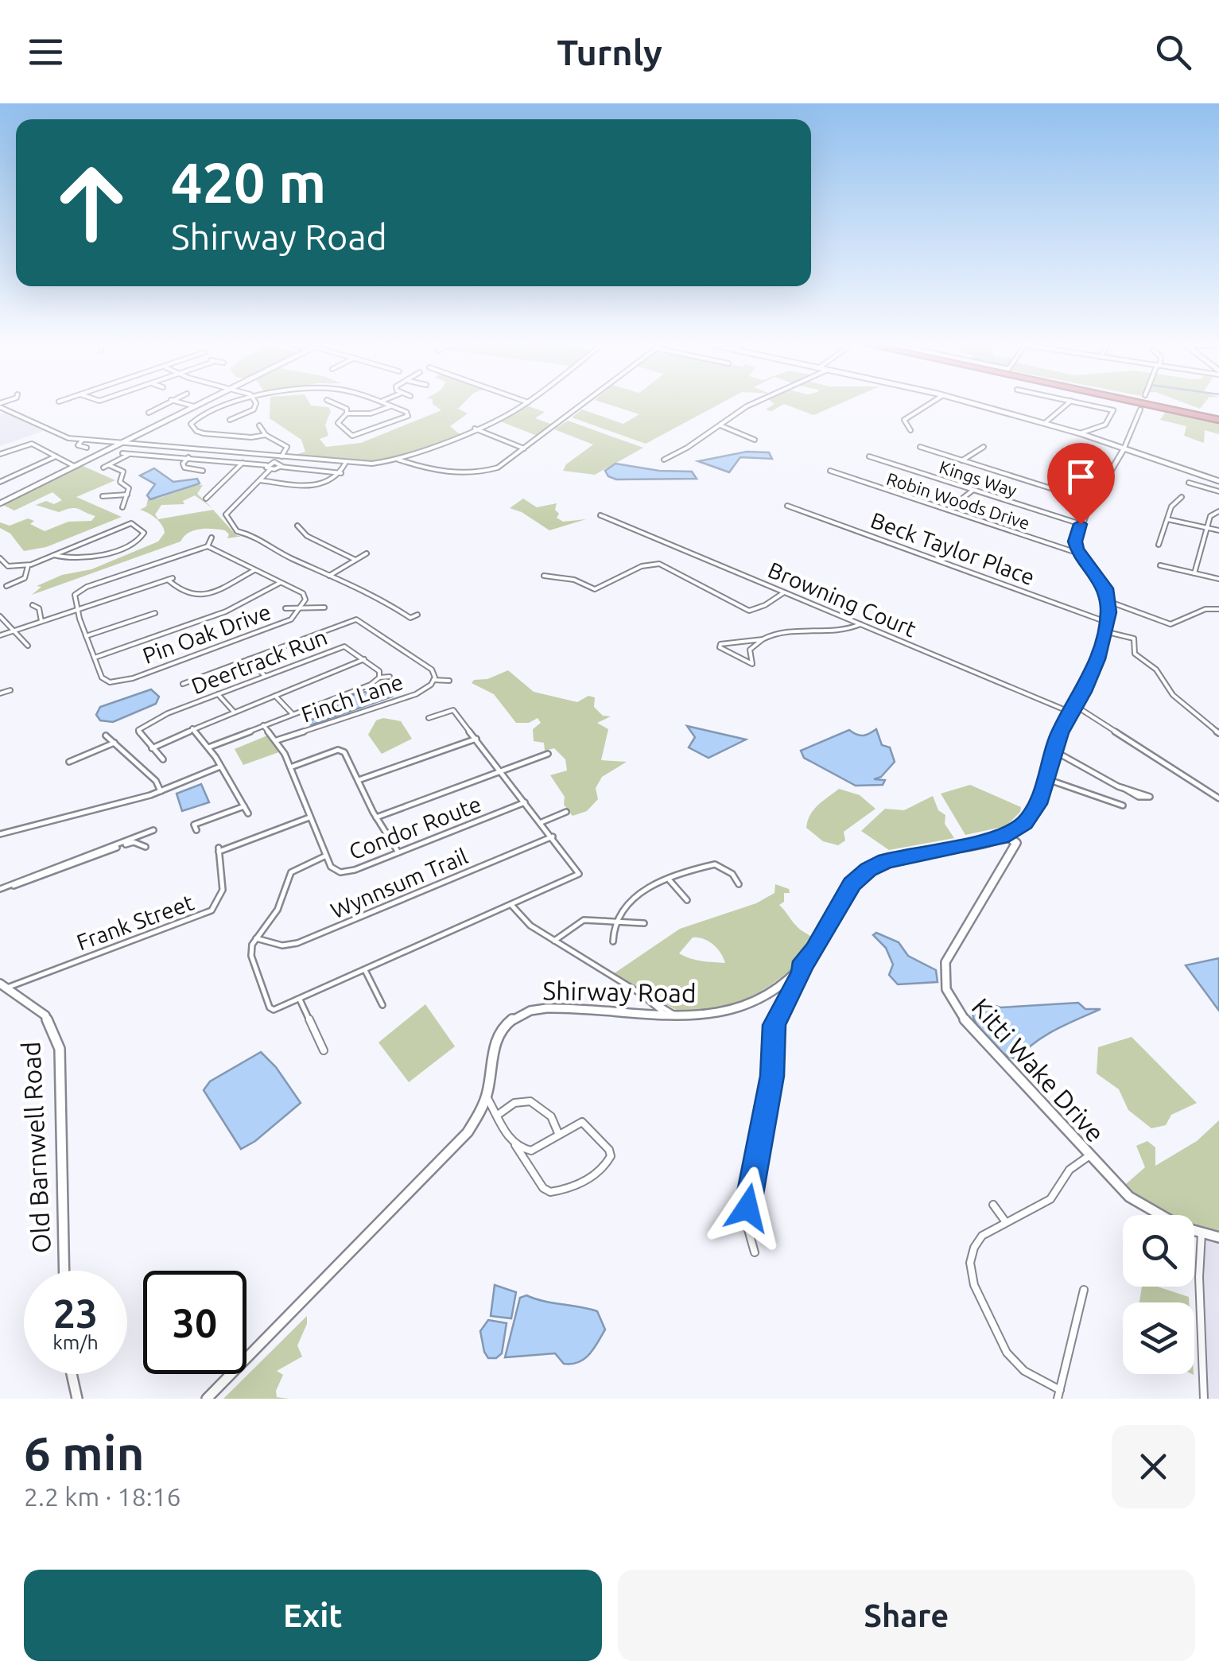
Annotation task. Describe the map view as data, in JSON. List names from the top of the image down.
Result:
{
  "streets": {
    "street": [
      "Kings Way",
      "Robin Woods Drive",
      "Beck Taylor Place",
      "Browning Court",
      "Pin Oak Drive",
      "Deertrack Run",
      "Finch Lane",
      "Condor Route",
      "Wynnsum Trail",
      "Frank Street",
      "Shirway Road",
      "Kitti Wake Drive",
      "Old Barnwell Road"
    ]
  },
  "crossings": [
    ["Beck Taylor Place", "Shirway Road"],
    ["Browning Court", "Shirway Road"],
    ["Finch Lane", "Condor Route"],
    ["Condor Route", "Frank Street"],
    ["Frank Street", "Old Barnwell Road"],
    ["Shirway Road", "Kitti Wake Drive"]
  ],
  "page": {
    "header": "Turnly",
    "turn": ["420 m", "Shirway Road"],
    "speed": "23 km/h",
    "limit": "30",
    "heading": ["6 min", "2.2 km · 18:16"],
    "buttons": ["Exit", "Share"]
  }
}
